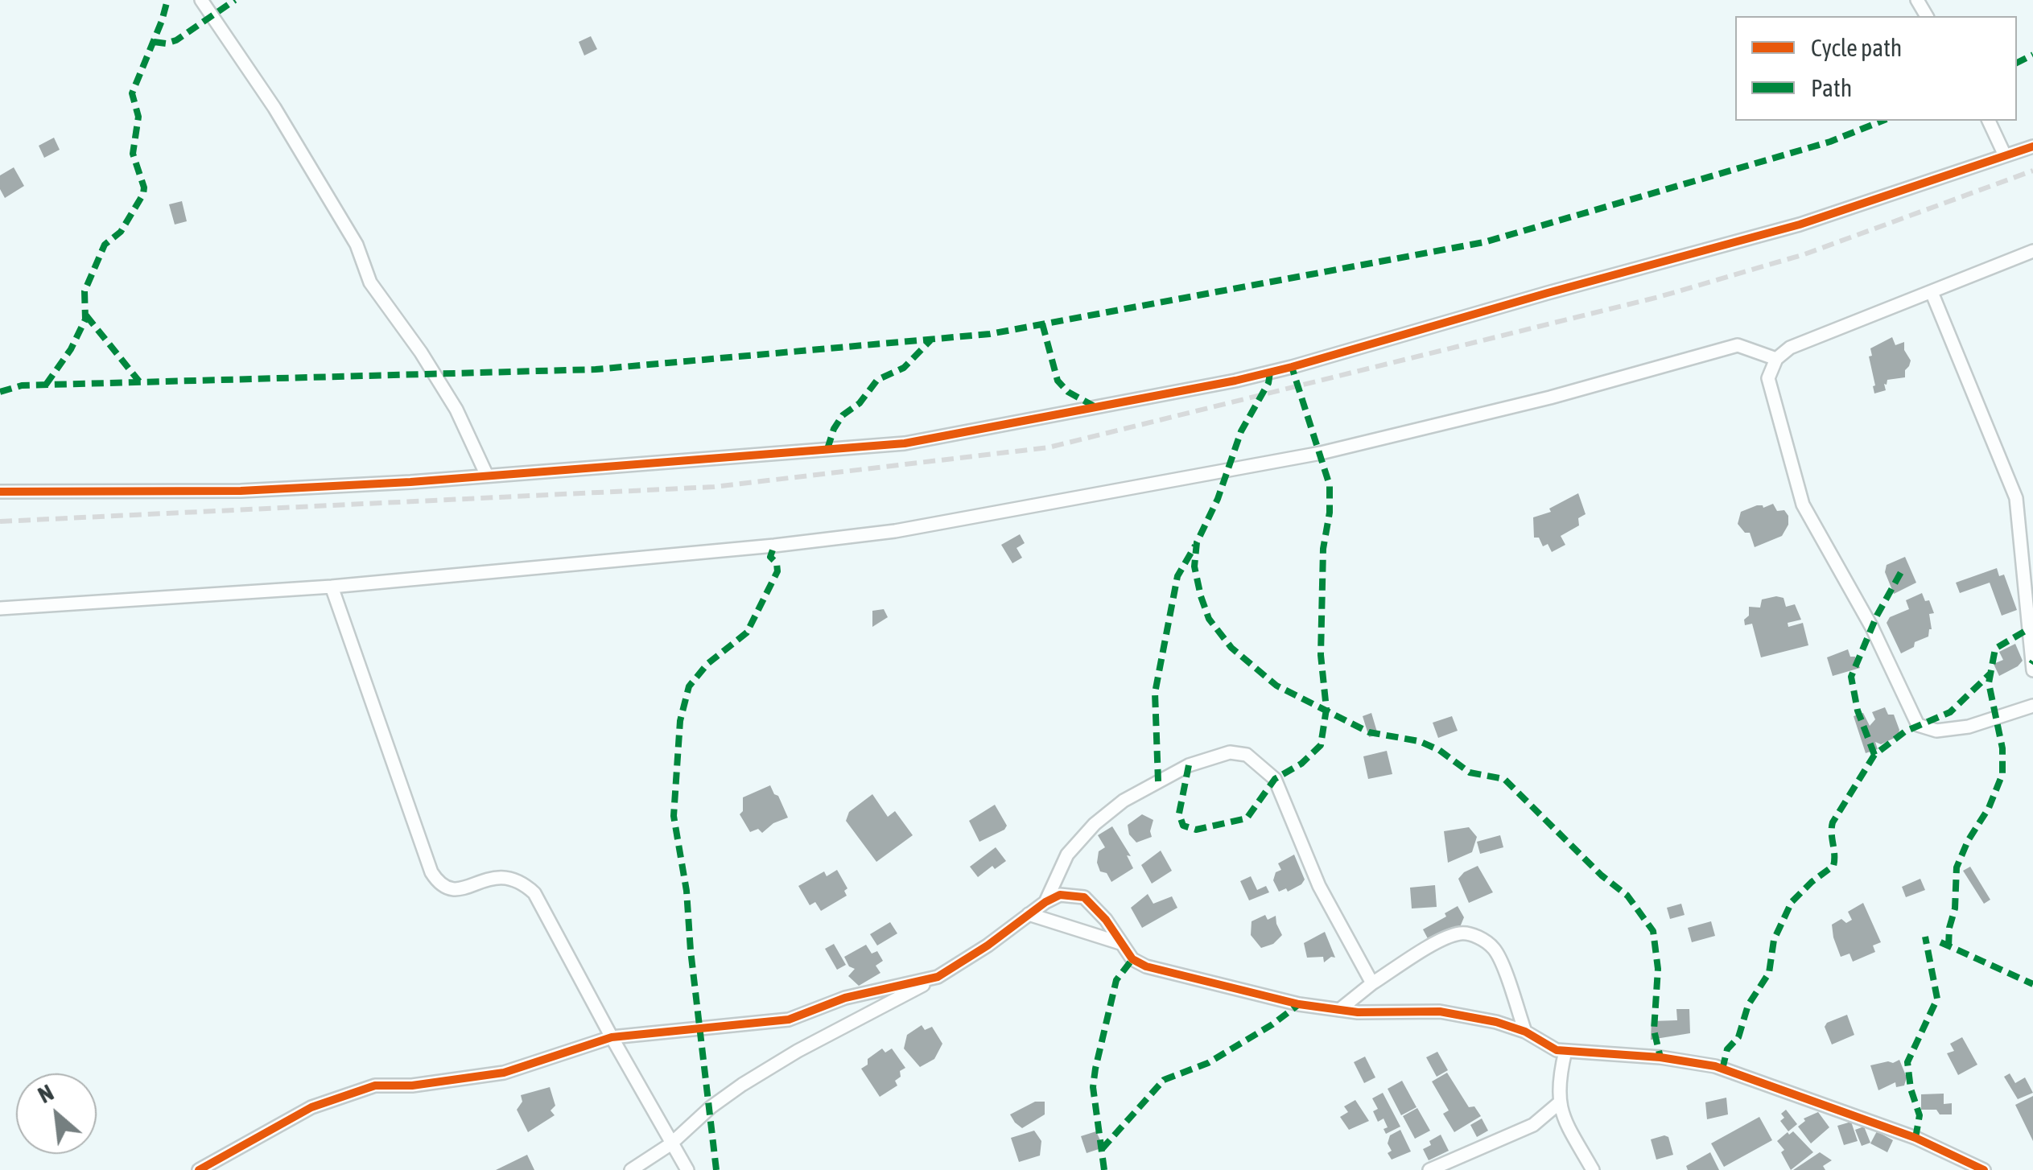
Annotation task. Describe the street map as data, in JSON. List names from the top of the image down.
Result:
{
  "legend": ["Cycle path", "Path"],
  "north": "top left"
}
